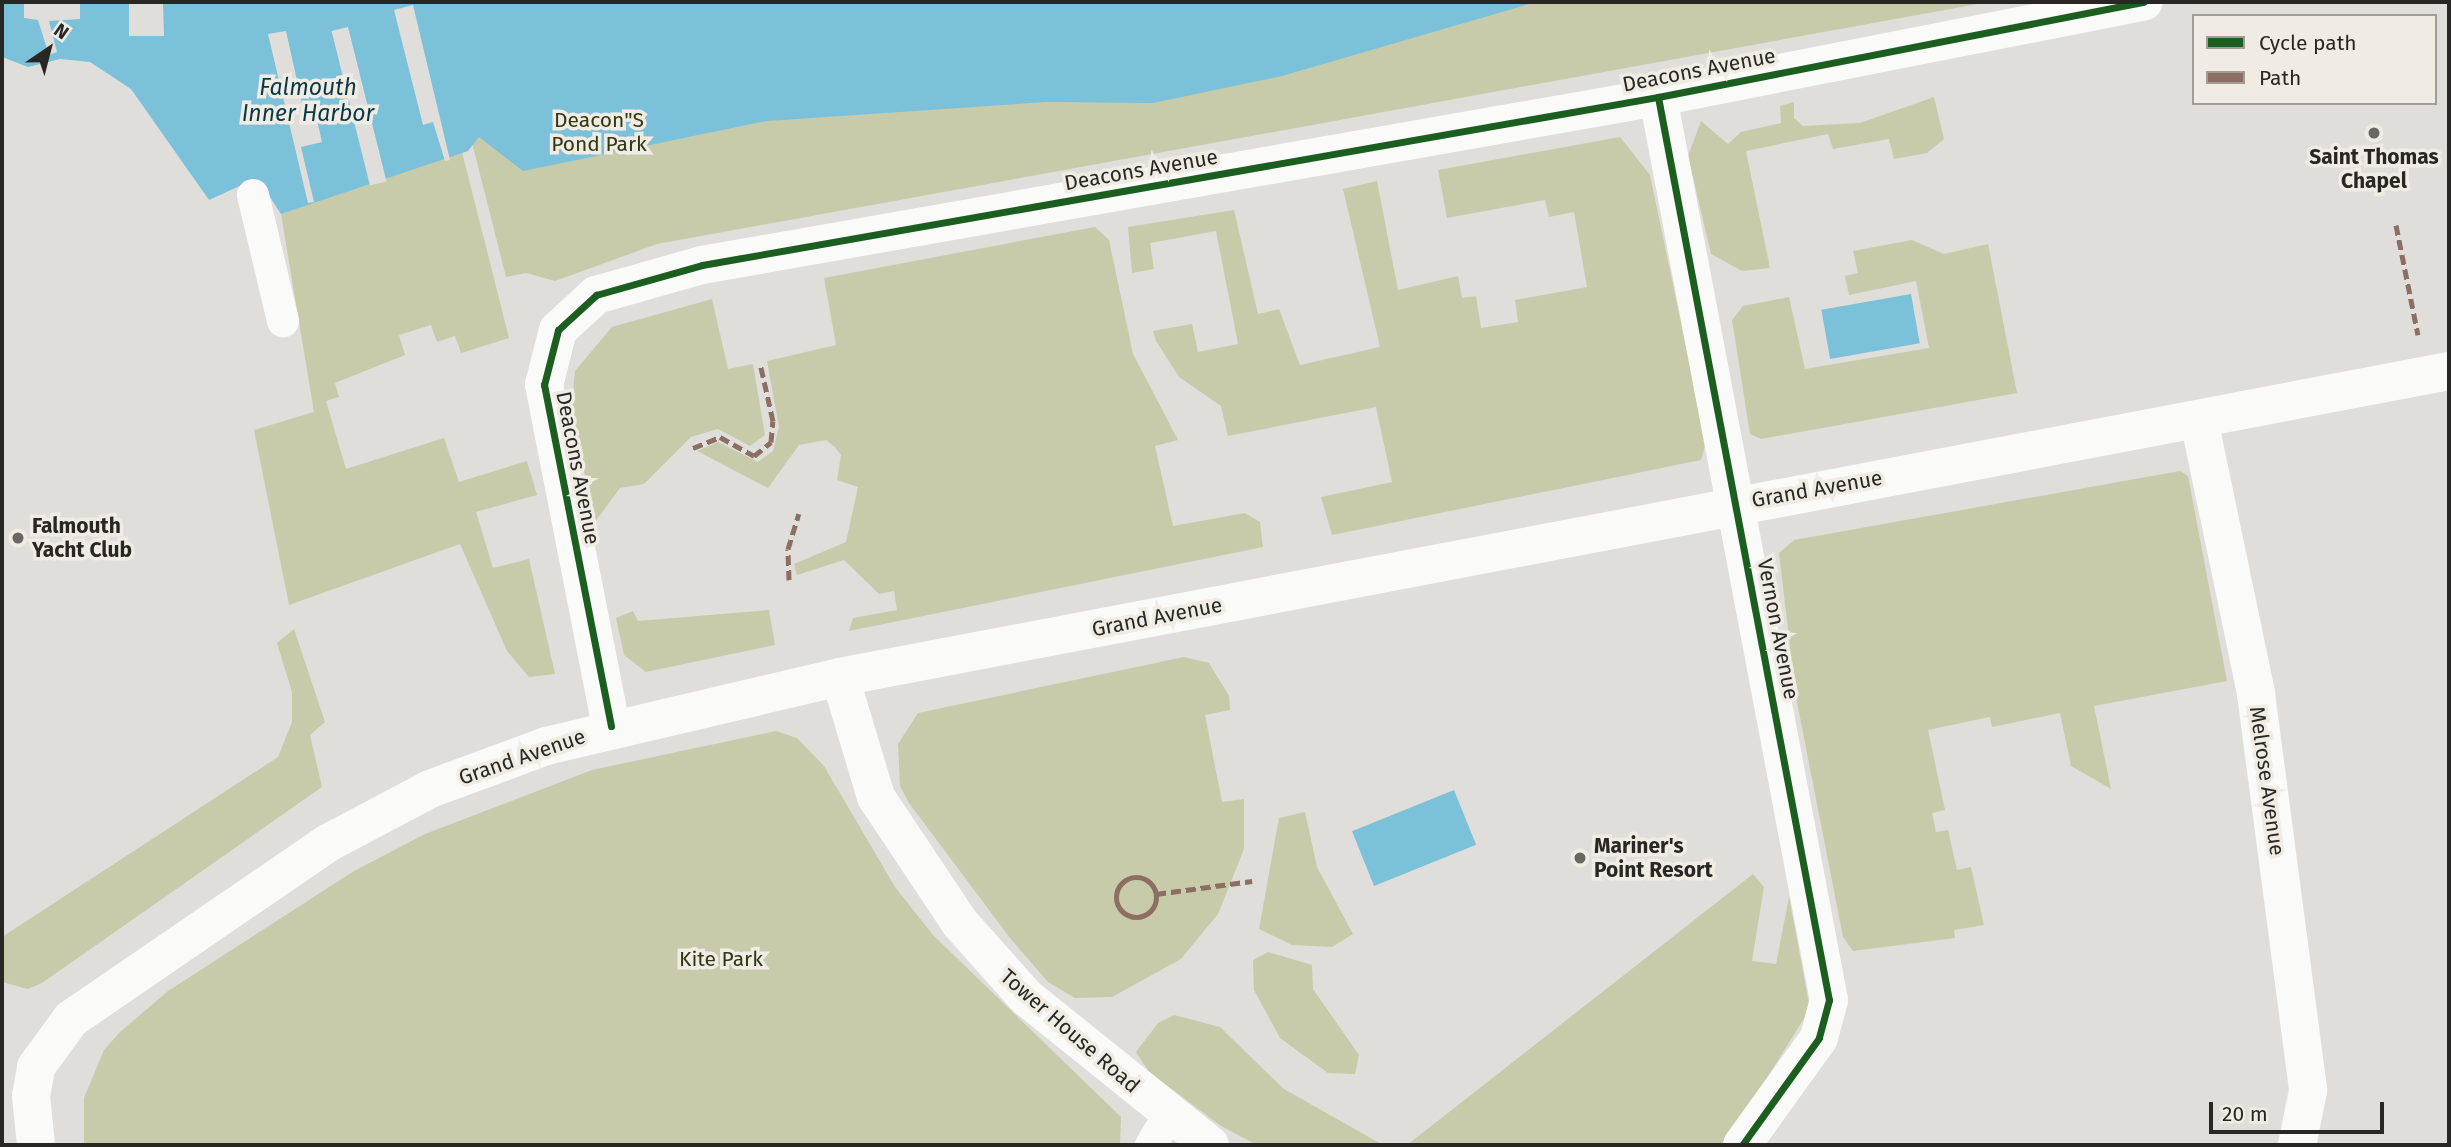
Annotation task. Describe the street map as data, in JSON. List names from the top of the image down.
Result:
{
  "streets": {
    "street": [
      "Deacons Avenue",
      "Grand Avenue",
      "Vernon Avenue",
      "Melrose Avenue",
      "Tower House Road"
    ]
  },
  "crossings": [
    ["Deacons Avenue", "Grand Avenue"],
    ["Deacons Avenue", "Vernon Avenue"],
    ["Grand Avenue", "Vernon Avenue"],
    ["Grand Avenue", "Melrose Avenue"],
    ["Grand Avenue", "Tower House Road"]
  ],
  "water": ["Falmouth Inner Harbor"],
  "parks": ["Deacon\"S Pond Park", "Kite Park"],
  "places": ["Saint Thomas Chapel", "Falmouth Yacht Club", "Mariner's Point Resort"],
  "legend": ["Cycle path", "Path"],
  "scale_bar": "20 m",
  "north": "top right"
}
